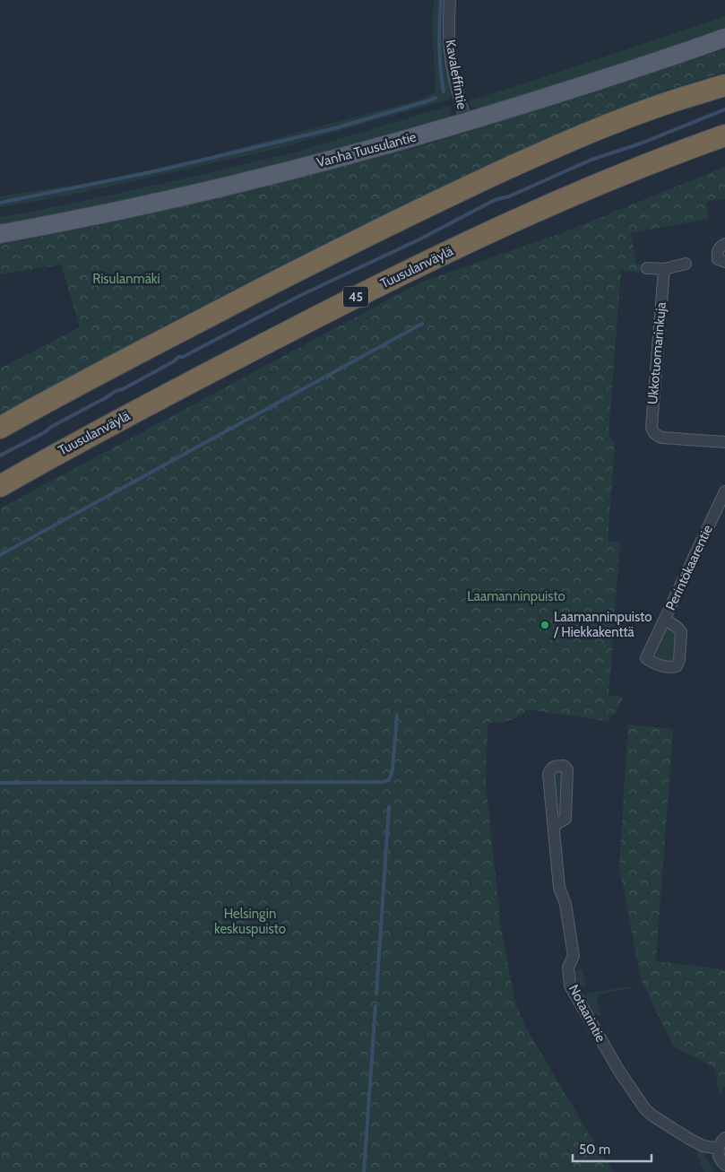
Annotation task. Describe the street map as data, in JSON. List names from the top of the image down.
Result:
{
  "streets": {
    "highway": ["Tuusulanväylä", "45"],
    "main road": ["Vanha Tuusulantie"],
    "street": [
      "Kavaleffintie",
      "Ukkotuomarinkuja",
      "Perintökaarentie",
      "Notaarintie"
    ]
  },
  "crossings": [
    ["Kavaleffintie", "Vanha Tuusulantie"]
  ],
  "parks": ["Risulanmäki", "Laamanninpuisto", "Helsingin keskuspuisto"],
  "places": ["Laamanninpuisto / Hiekkakenttä"],
  "scale_bar": "50 m"
}
